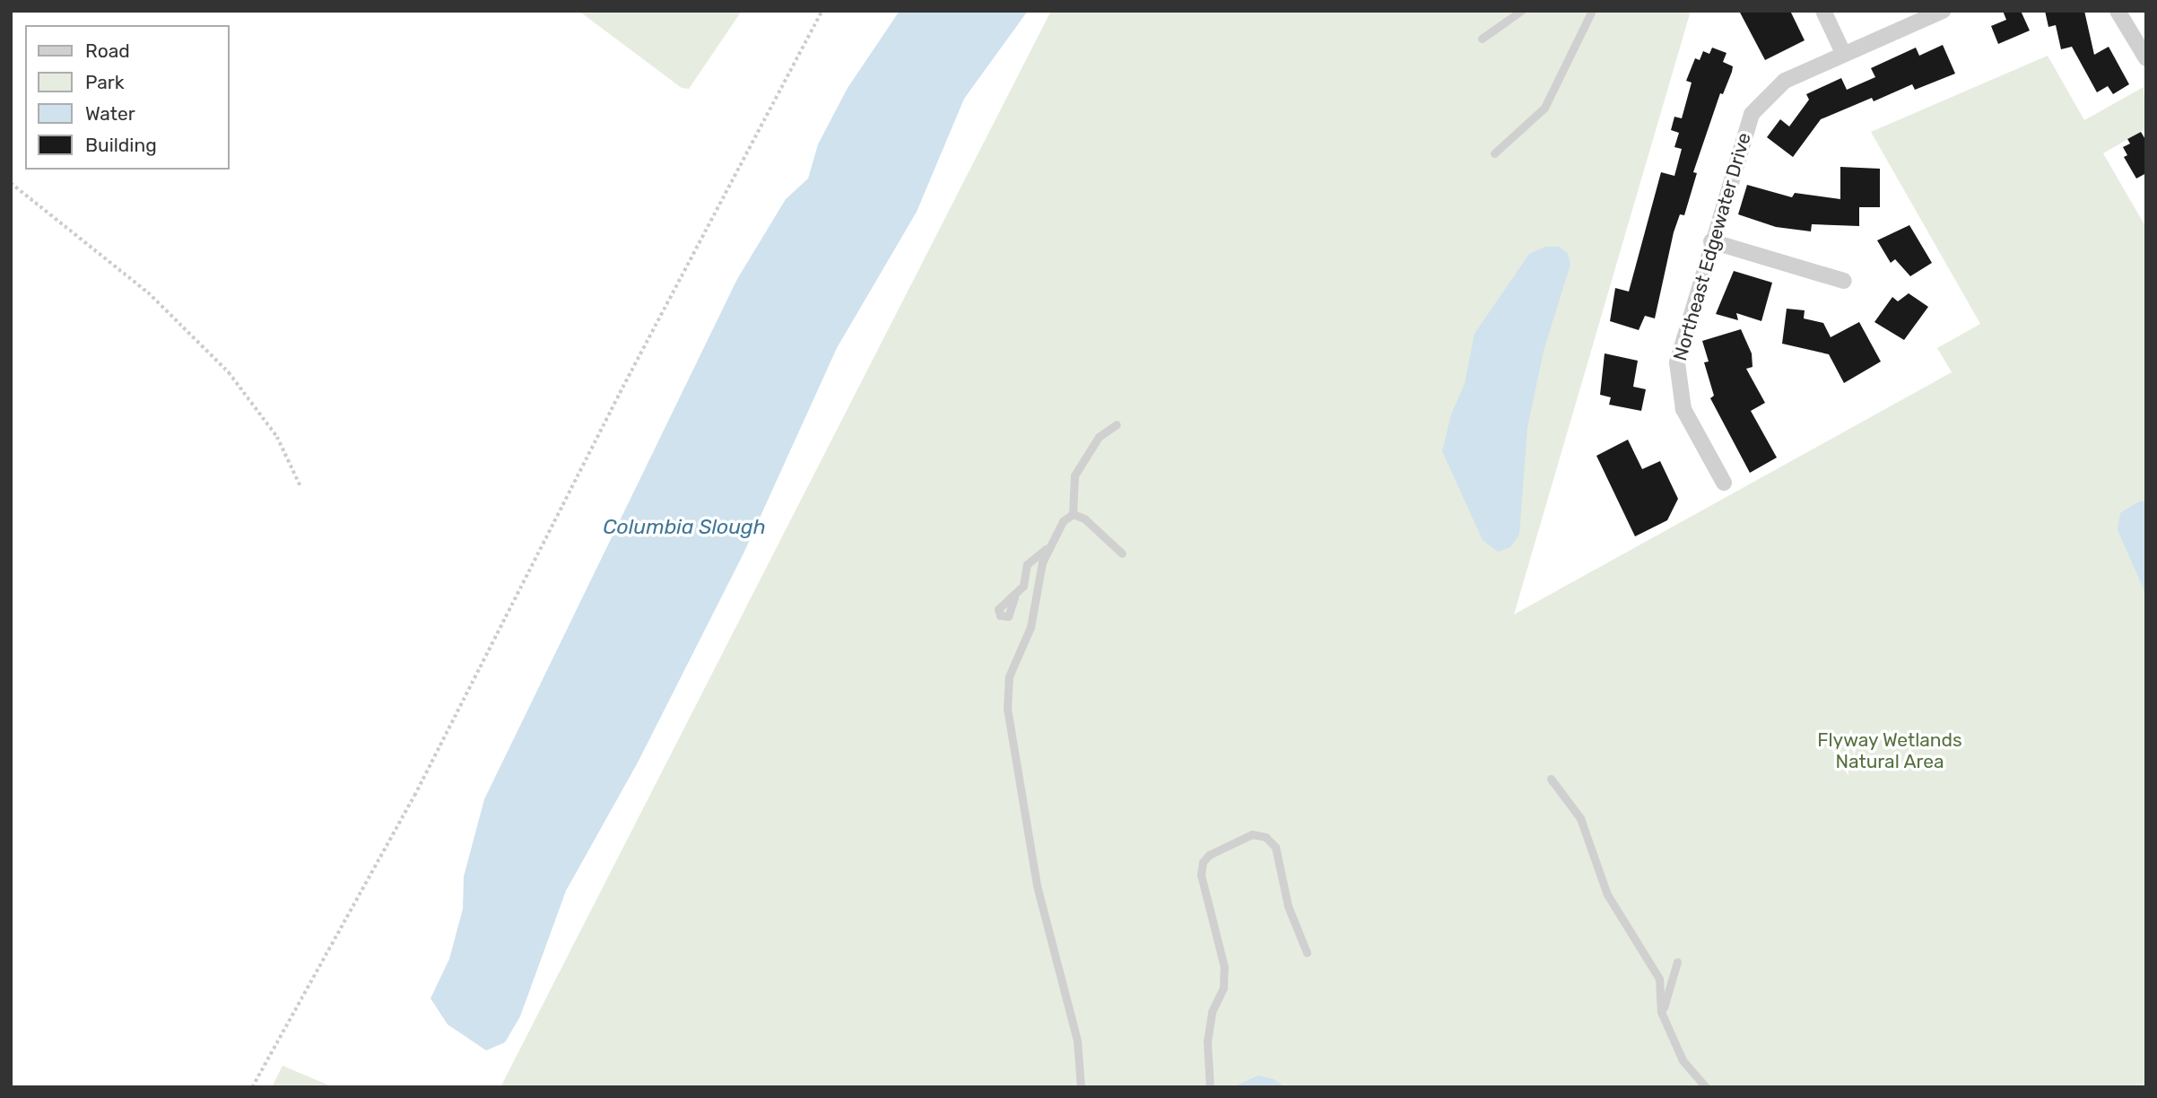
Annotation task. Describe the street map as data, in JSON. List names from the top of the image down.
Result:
{
  "streets": {
    "street": ["Northeast Edgewater Drive"]
  },
  "water": ["Columbia Slough"],
  "parks": ["Flyway Wetlands Natural Area"],
  "legend": [
    "Road",
    "Park",
    "Water",
    "Building"
  ]
}
